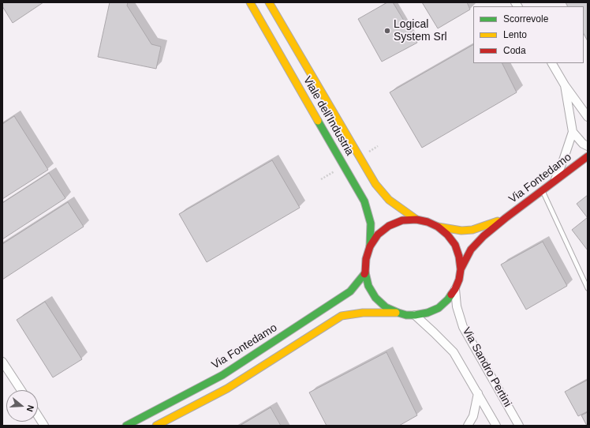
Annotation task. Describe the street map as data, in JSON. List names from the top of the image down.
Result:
{
  "streets": {
    "main road": ["Viale dell'Industria", "Via Fontedamo"],
    "street": ["Via Sandro Pertini"]
  },
  "crossings": [
    ["Viale dell'Industria", "Via Fontedamo"],
    ["Viale dell'Industria", "Via Sandro Pertini"],
    ["Via Fontedamo", "Via Sandro Pertini"]
  ],
  "places": ["Logical System Srl"],
  "legend": ["Scorrevole", "Lento", "Coda"],
  "north": "right"
}
